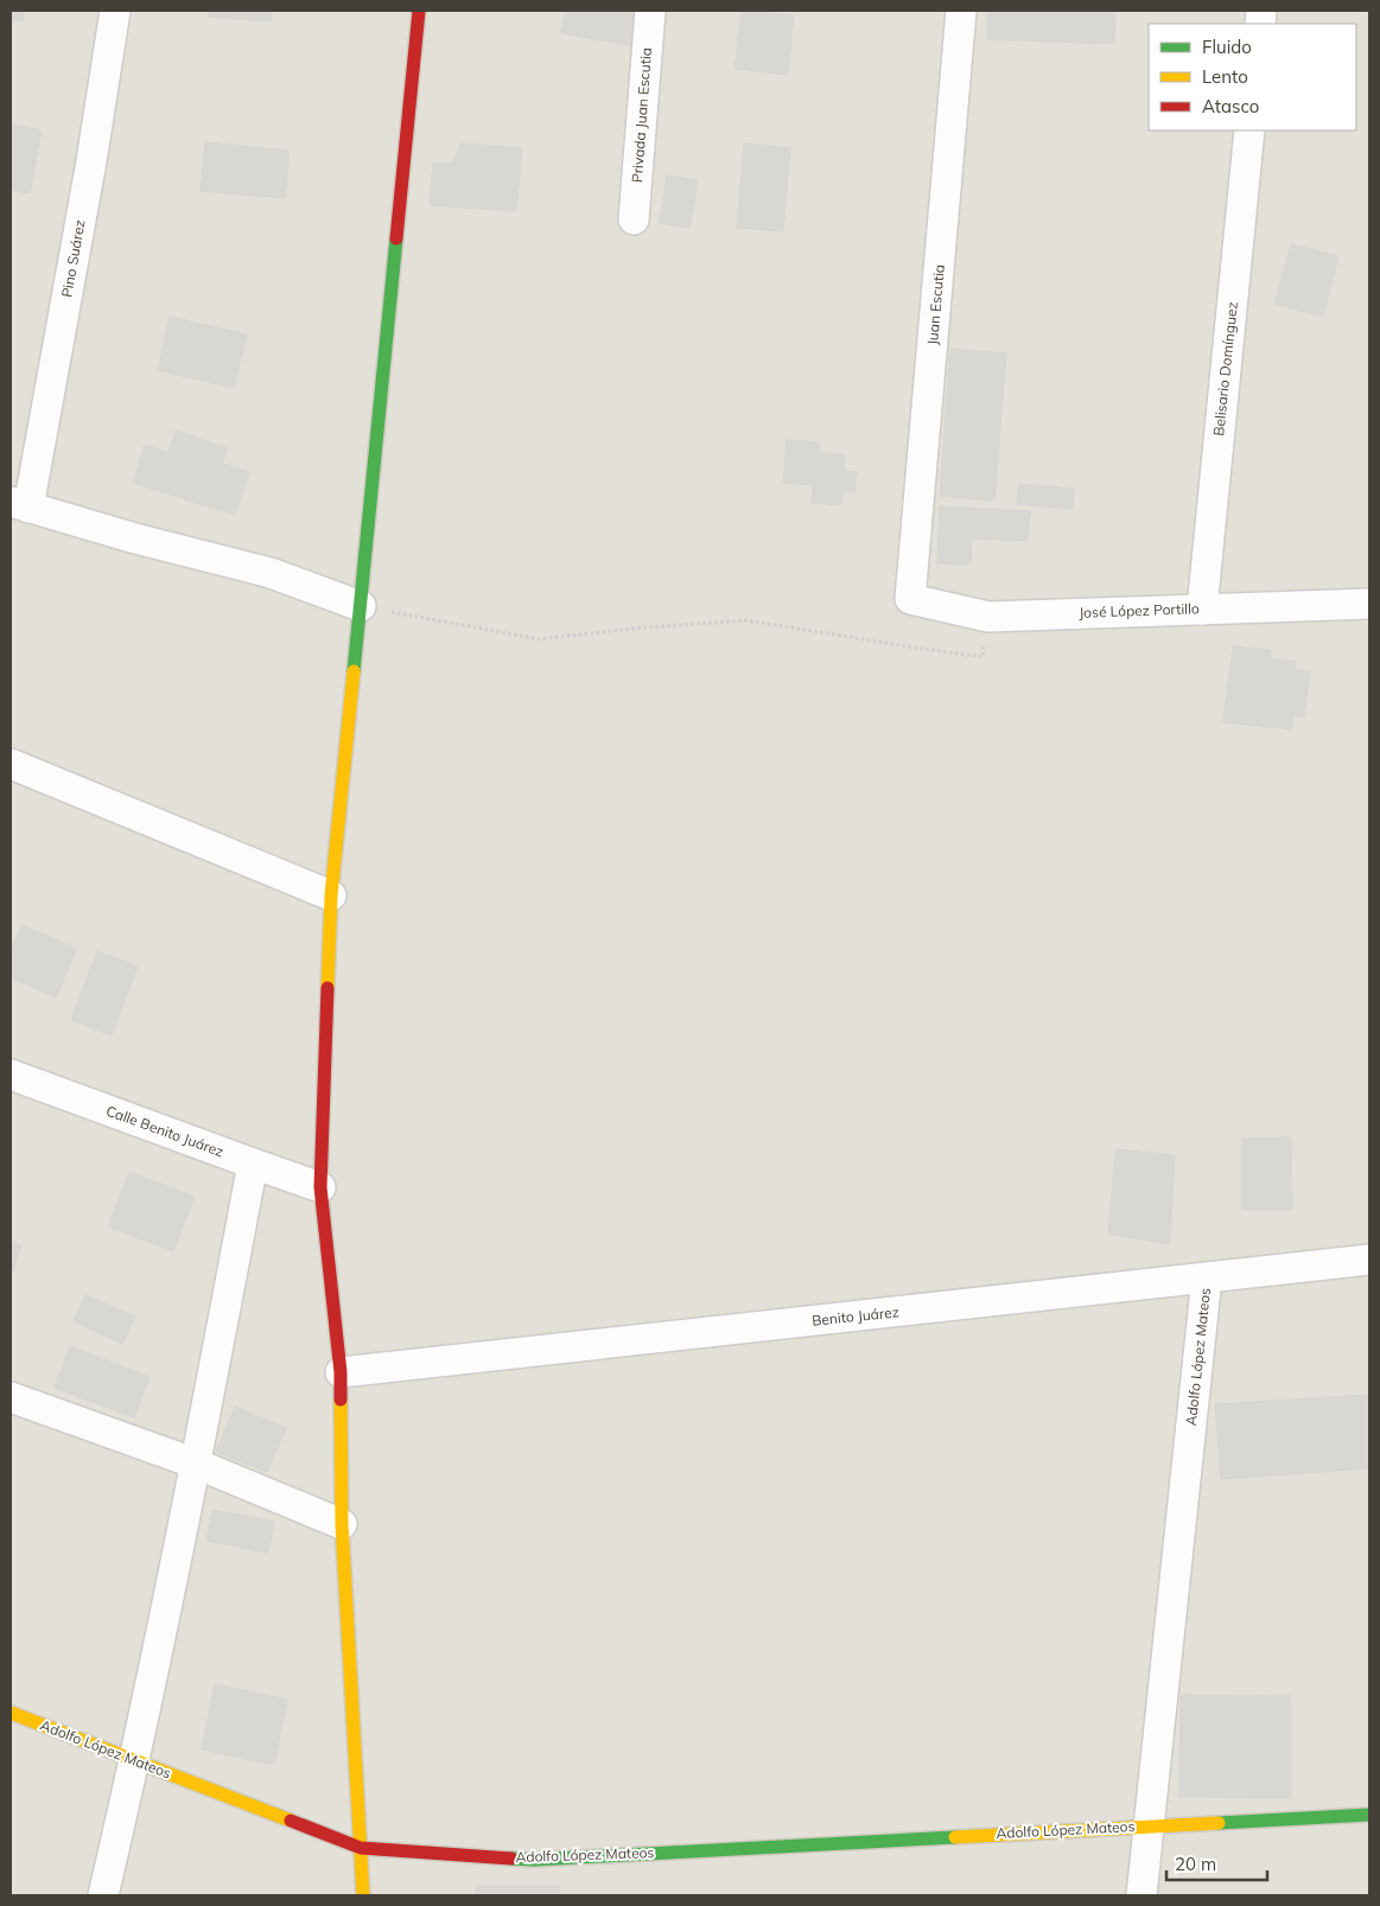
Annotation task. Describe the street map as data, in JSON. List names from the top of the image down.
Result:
{
  "streets": {
    "street": [
      "Privada Juan Escutia",
      "Pino Suárez",
      "Juan Escutia",
      "Belisario Domínguez",
      "José López Portillo",
      "Calle Benito Juárez",
      "Benito Juárez",
      "Adolfo López Mateos"
    ]
  },
  "crossings": [
    ["Juan Escutia", "José López Portillo"],
    ["Belisario Domínguez", "José López Portillo"],
    ["Benito Juárez", "Adolfo López Mateos"]
  ],
  "legend": ["Fluido", "Lento", "Atasco"],
  "scale_bar": "20 m"
}
